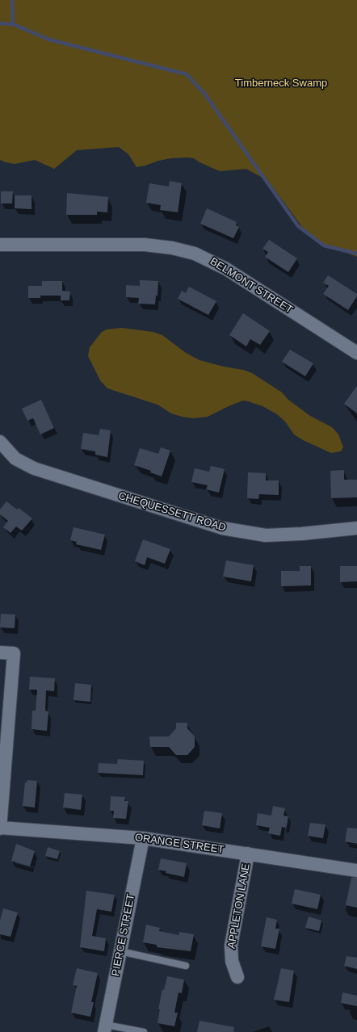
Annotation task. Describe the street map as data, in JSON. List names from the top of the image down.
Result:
{
  "streets": {
    "street": [
      "BELMONT STREET",
      "CHEQUESSETT ROAD",
      "ORANGE STREET",
      "APPLETON LANE",
      "PIERCE STREET"
    ]
  },
  "crossings": [
    ["ORANGE STREET", "APPLETON LANE"],
    ["ORANGE STREET", "PIERCE STREET"]
  ],
  "parks": ["Timberneck Swamp"]
}
